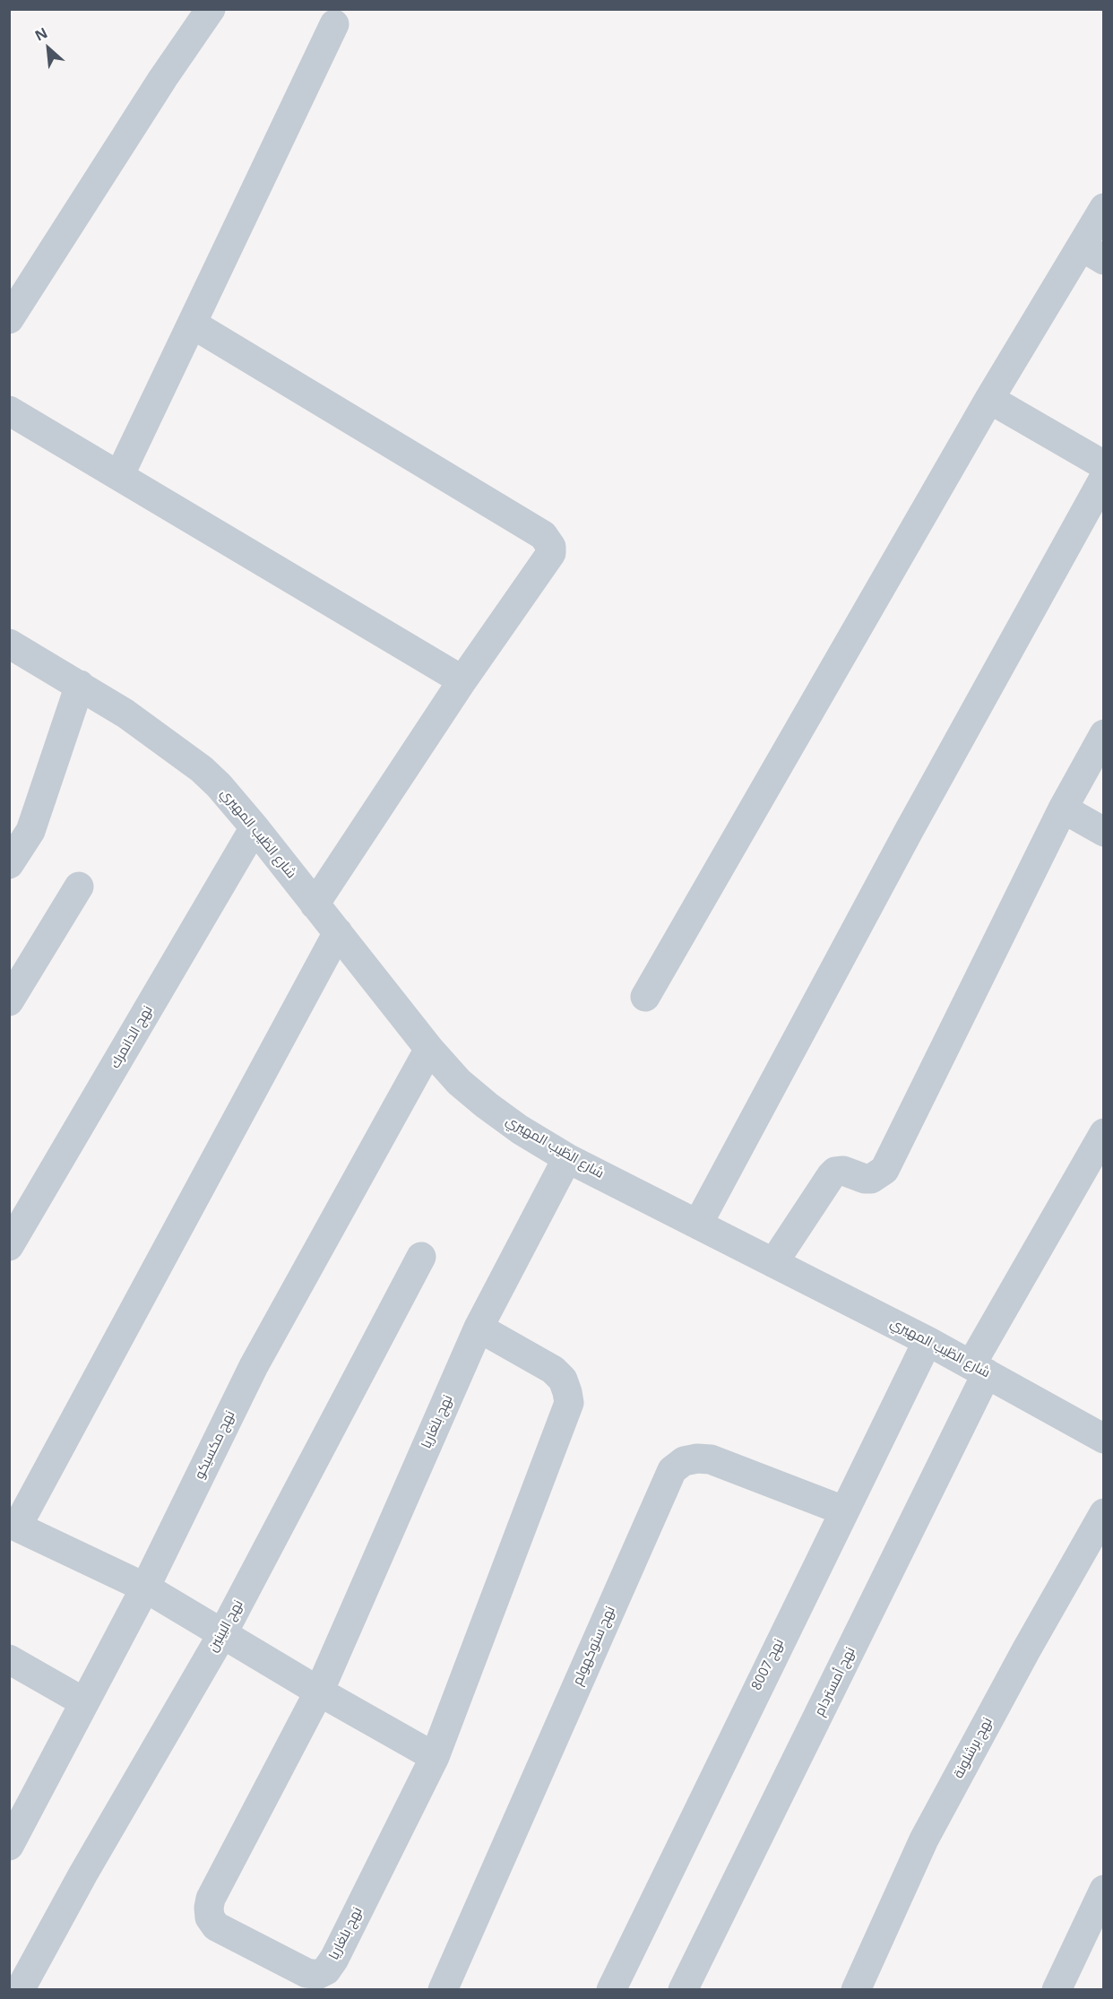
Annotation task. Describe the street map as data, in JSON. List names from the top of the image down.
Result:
{
  "streets": {
    "street": [
      "شارع الطّيب المهيري",
      "نهج الدانمرك",
      "نهج بلغاريا",
      "نهج مكسيكو",
      "نهج البينين",
      "نهج ستوكهولم",
      "نهج 8007",
      "نهج أمستردام",
      "نهج برشلونة"
    ]
  },
  "crossings": [
    ["شارع الطّيب المهيري", "نهج الدانمرك"],
    ["شارع الطّيب المهيري", "نهج بلغاريا"],
    ["شارع الطّيب المهيري", "نهج مكسيكو"],
    ["شارع الطّيب المهيري", "نهج 8007"],
    ["شارع الطّيب المهيري", "نهج أمستردام"],
    ["نهج ستوكهولم", "نهج 8007"]
  ],
  "north": "top left"
}
